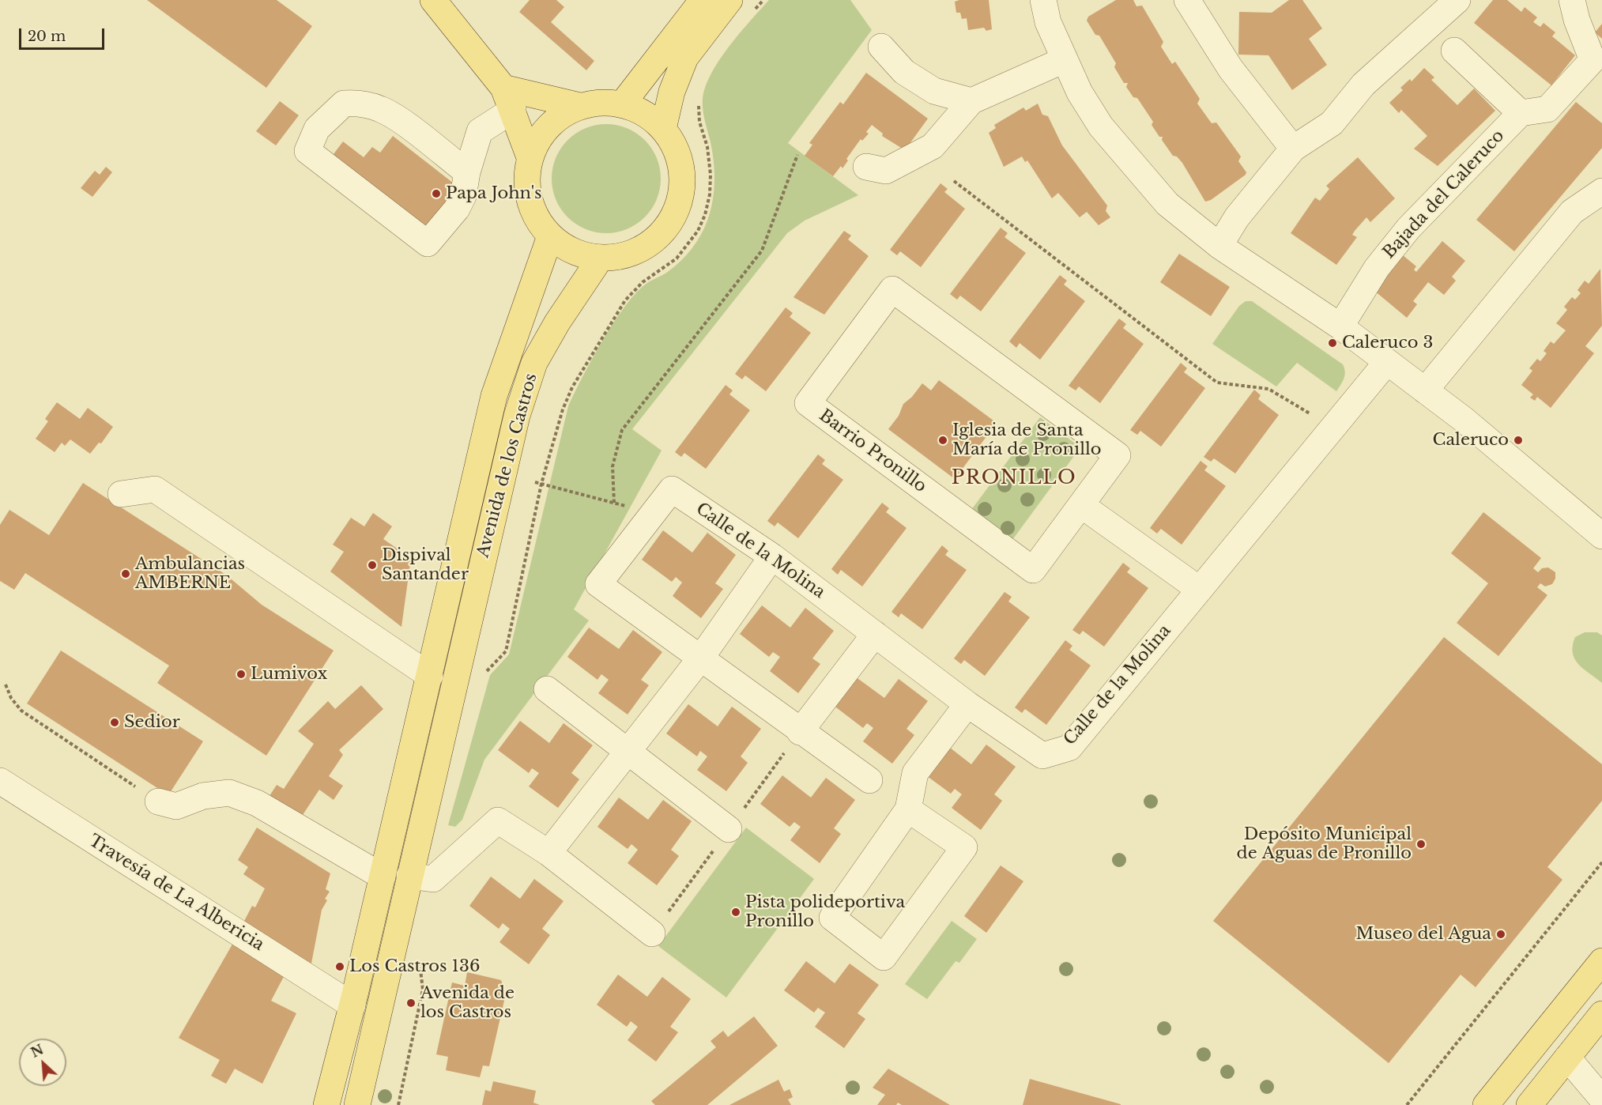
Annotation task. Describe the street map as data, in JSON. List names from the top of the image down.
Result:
{
  "streets": {
    "main road": ["Avenida de los Castros"],
    "street": [
      "Bajada del Caleruco",
      "Barrio Pronillo",
      "Calle de la Molina",
      "Travesía de La Albericia"
    ]
  },
  "crossings": [
    ["Avenida de los Castros", "Travesía de La Albericia"]
  ],
  "districts": ["PRONILLO"],
  "places": [
    "Papa John's",
    "Caleruco 3",
    "Iglesia de Santa María de Pronillo",
    "Caleruco",
    "Dispival Santander",
    "Ambulancias AMBERNE",
    "Lumivox",
    "Sedior",
    "Depósito Municipal de Aguas de Pronillo",
    "Pista polideportiva Pronillo",
    "Museo del Agua",
    "Los Castros 136",
    "Avenida de los Castros"
  ],
  "scale_bar": "20 m",
  "north": "top left"
}
